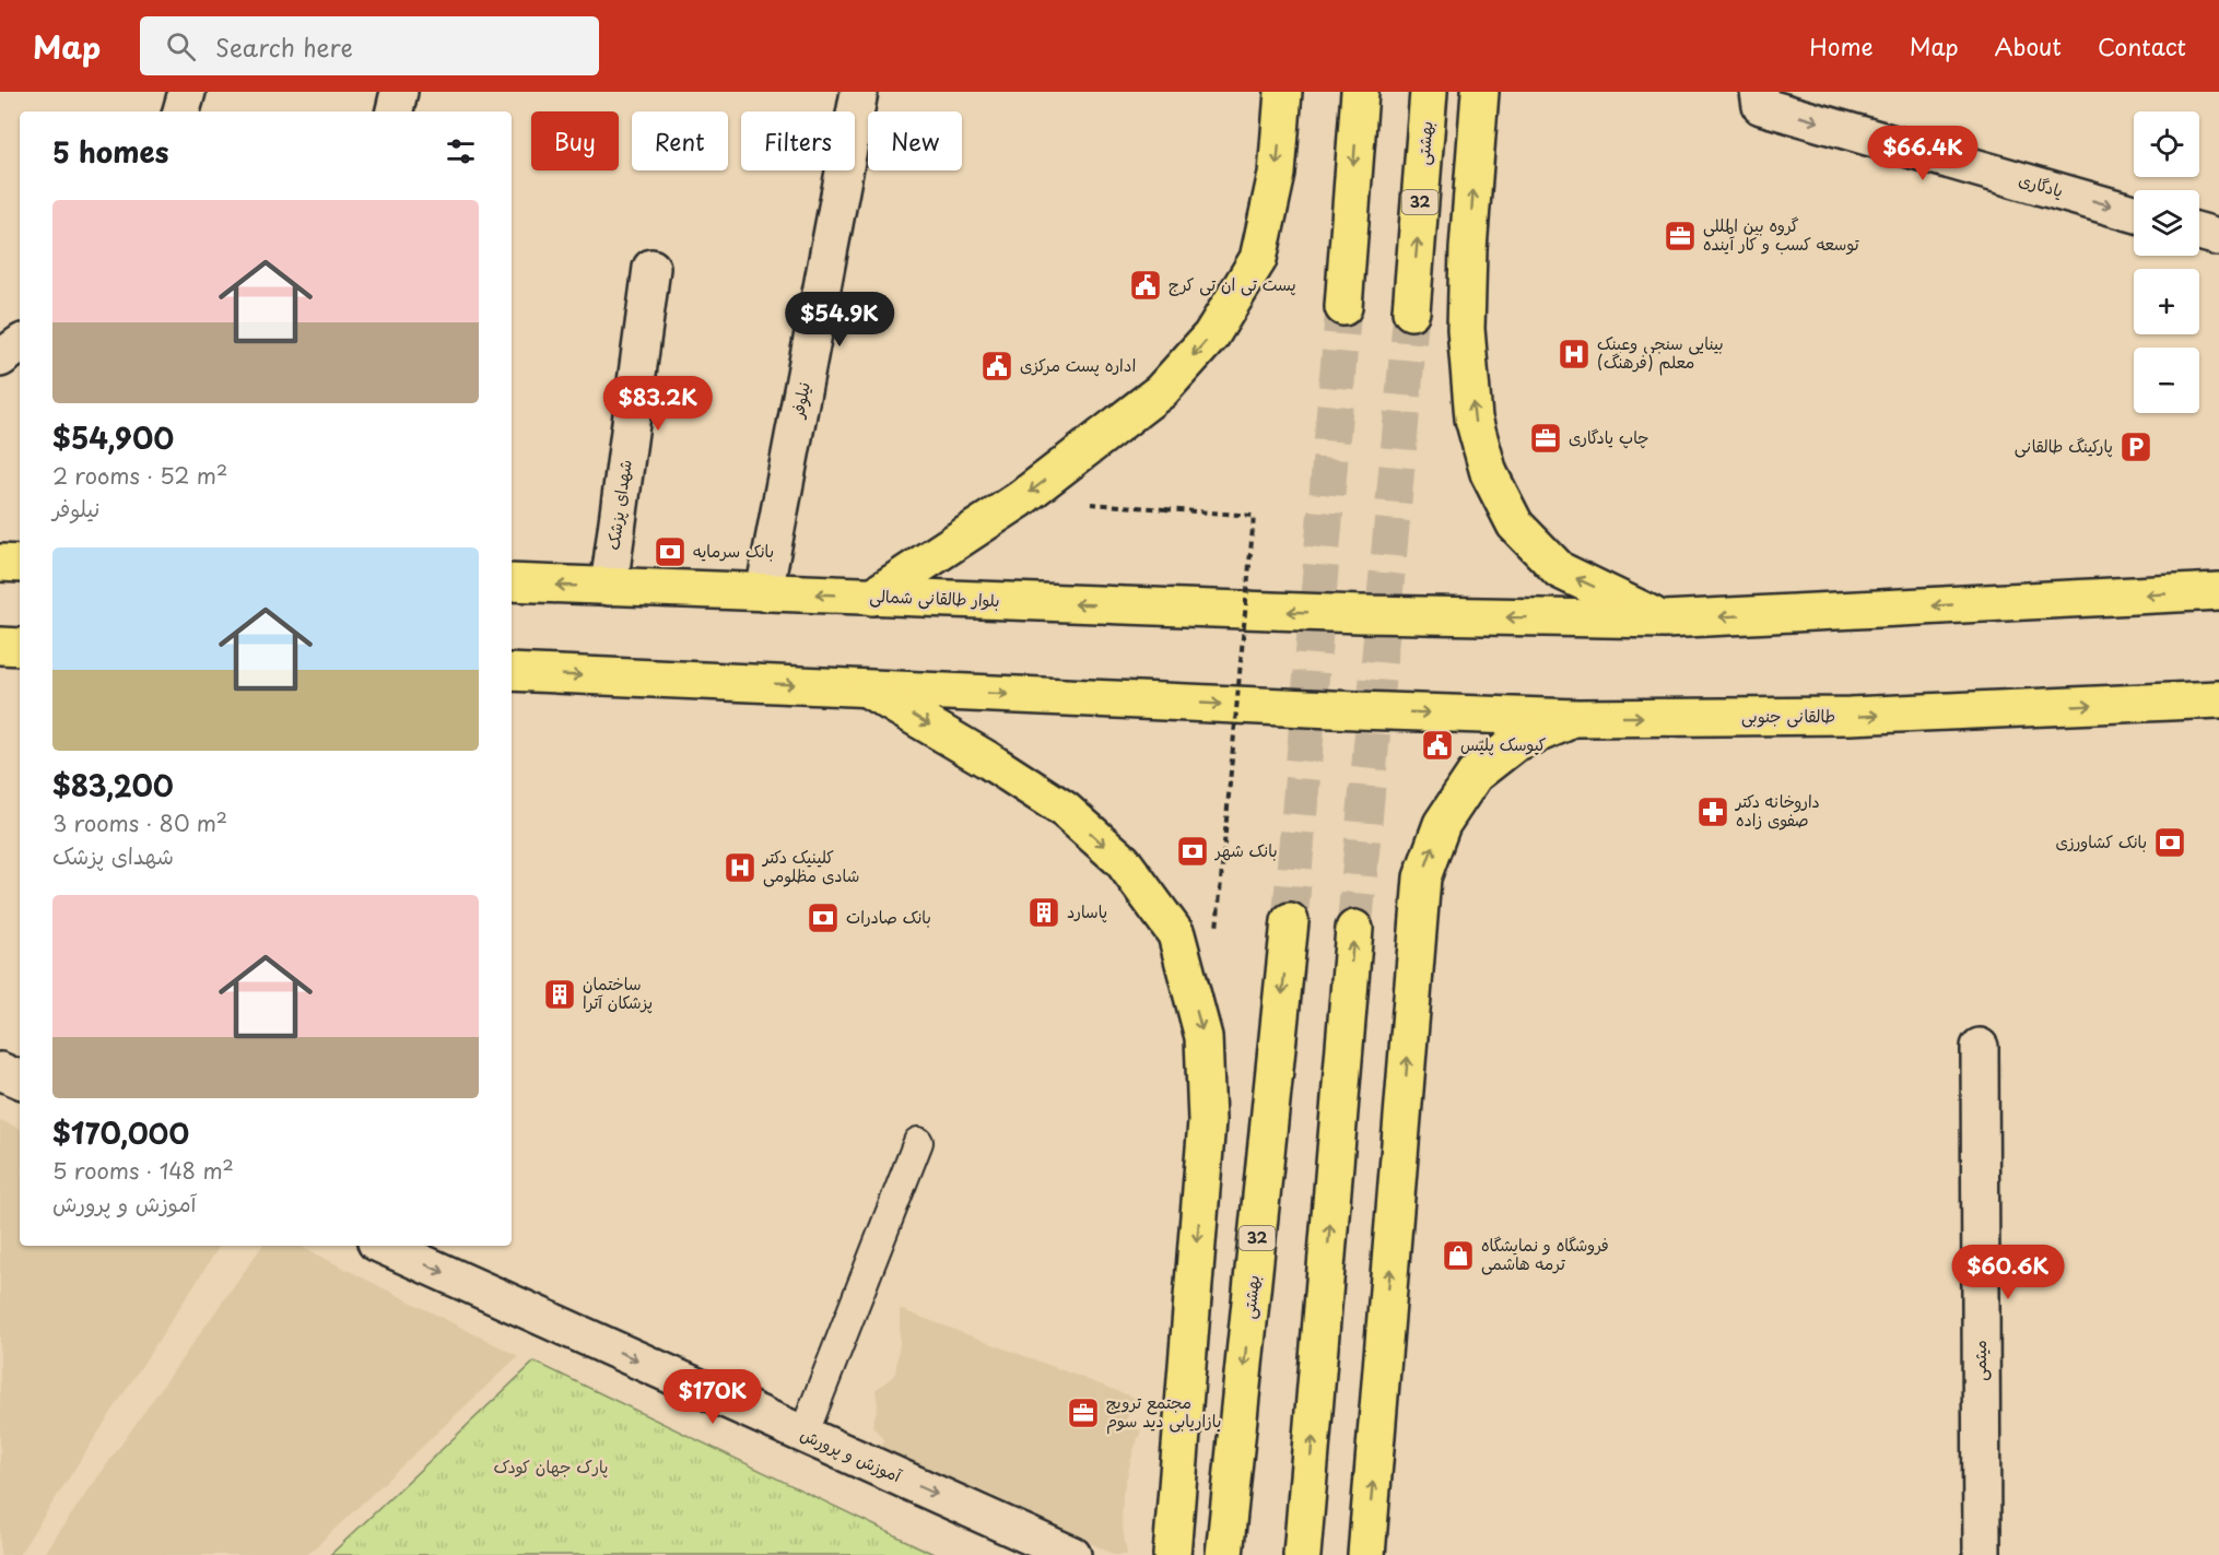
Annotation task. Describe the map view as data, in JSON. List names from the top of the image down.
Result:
{
  "streets": {
    "main road": [
      "بهشتى",
      "32",
      "بلوار طالقانی شمالی",
      "طالقانی جنوبی"
    ],
    "street": [
      "یادگاری",
      "نیلوفر",
      "شهدای پزشک",
      "میثمی",
      "آموزش و پرورش"
    ]
  },
  "crossings": [
    ["نیلوفر", "بلوار طالقانی شمالی"],
    ["شهدای پزشک", "بلوار طالقانی شمالی"]
  ],
  "one_way": ["یادگاری", "بلوار طالقانی شمالی", "آموزش و پرورش"],
  "parks": ["پارک جهان کودک"],
  "places": {
    "office": ["گروه بین المللی توسعه کسب و کار آینده", "چاپ یادگاری", "مجتمع ترویج بازاریابی دید سوم"],
    "public building": ["پست تی ان تی کرج", "اداره پست مرکزی", "کیوسک پلیس"],
    "hospital": ["بینایی سنجی وعینک معلم (فرهنگ)", "کلینیک دکتر شادی مظلومی"],
    "parking": ["پارکینگ طالقانی"],
    "bank": [
      "بانک سرمایه",
      "بانک کشاورزی",
      "بانک شهر",
      "بانک صادرات"
    ],
    "pharmacy": ["داروخانه دکتر صفوی زاده"],
    "building": ["پاسارد", "ساختمان پزشکان آترا"],
    "shop": ["فروشگاه و نمايشگاه ترمه هاشمى"]
  },
  "page": {
    "header": "Map",
    "search": "Search here",
    "nav": [
      "Home",
      "Map",
      "About",
      "Contact"
    ],
    "map_buttons": ["+", "−"],
    "chip": [
      "Buy",
      "Rent",
      "Filters",
      "New"
    ],
    "heading": "5 homes",
    "price": [
      "$66.4K",
      "$54.9K",
      "$83.2K",
      "$60.6K",
      "$170K"
    ],
    "list": [
      {
        "name": "$54,900",
        "note": "2 rooms · 52 m² · نیلوفر"
      },
      {
        "name": "$83,200",
        "note": "3 rooms · 80 m² · شهدای پزشک"
      },
      {
        "name": "$170,000",
        "note": "5 rooms · 148 m² · آموزش و پرورش"
      }
    ]
  }
}
